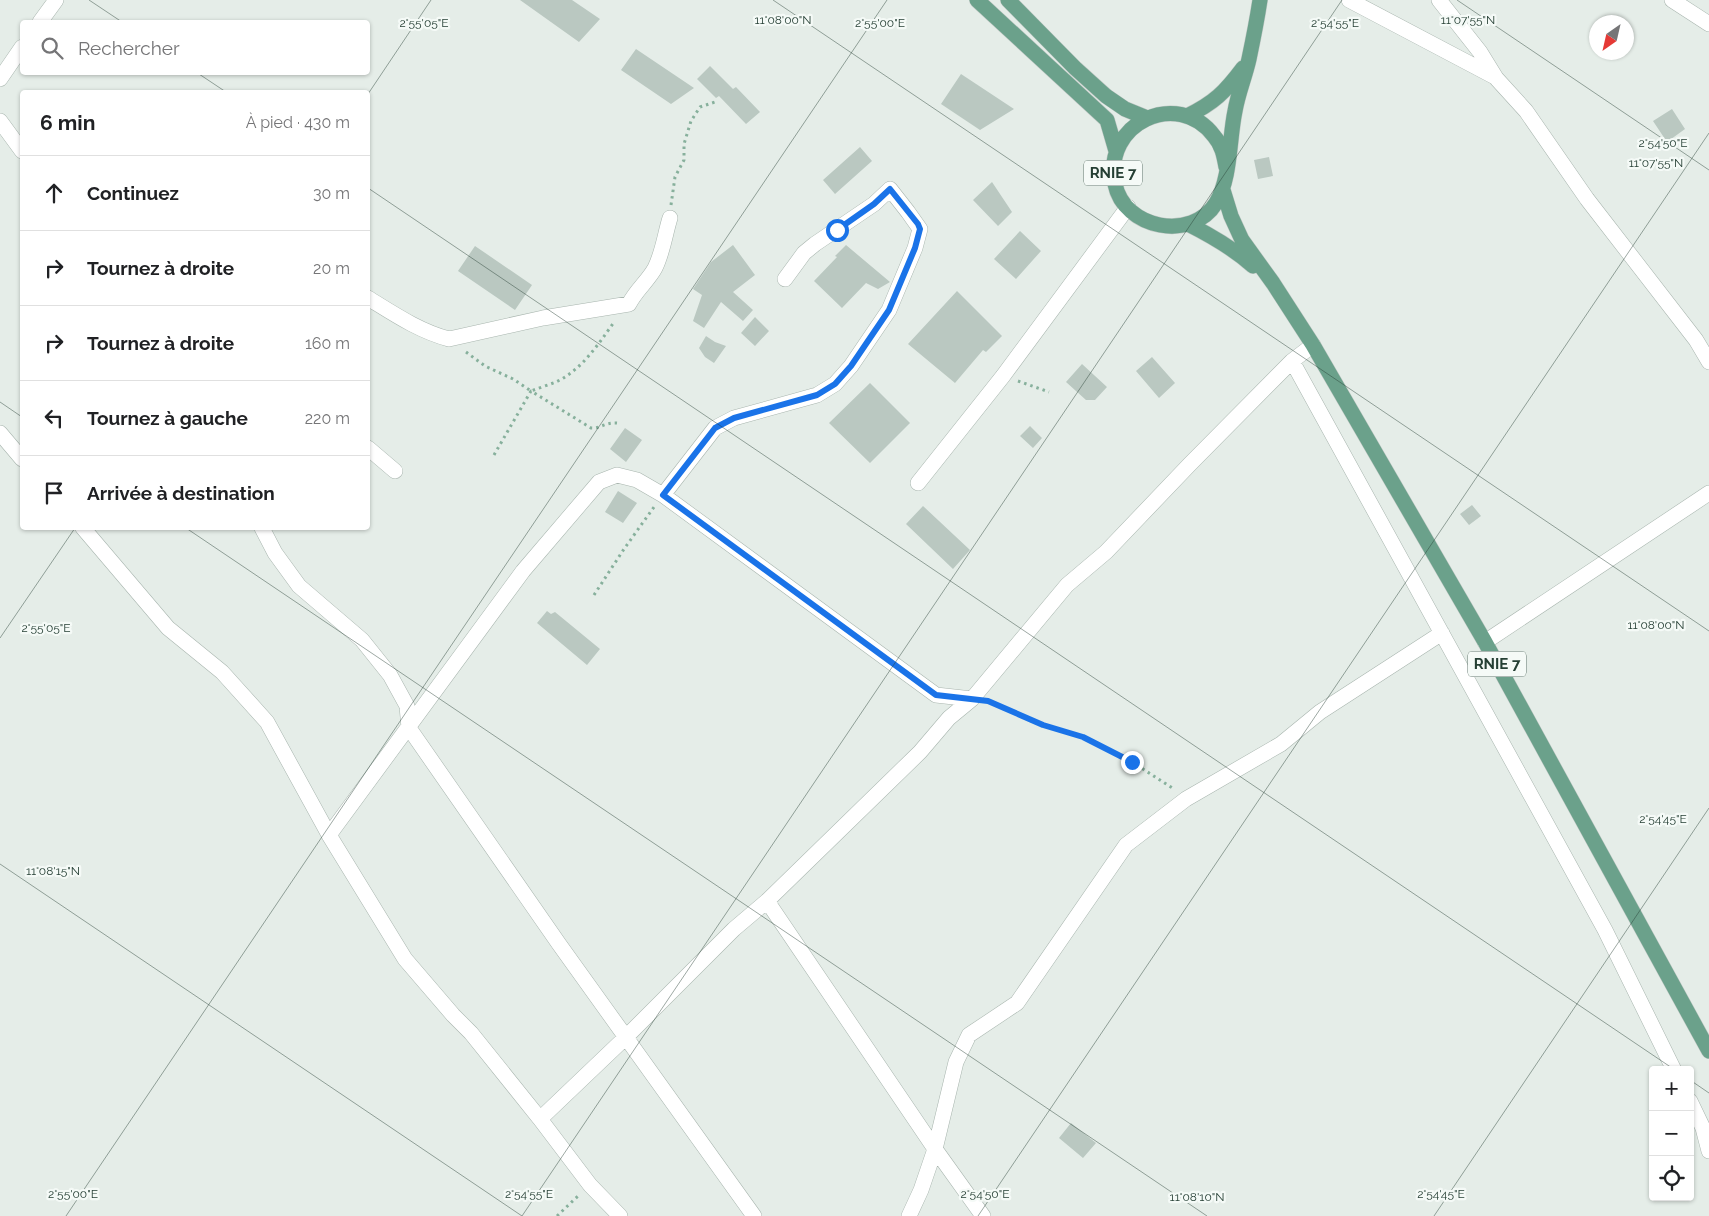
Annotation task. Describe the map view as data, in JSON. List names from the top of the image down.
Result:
{
  "streets": {
    "main road": ["RNIE 7"]
  },
  "north": "bottom left",
  "page": {
    "search": "Rechercher",
    "heading": ["6 min", "À pied · 430 m"],
    "list": [
      ["Continuez", "30 m"],
      ["Tournez à droite", "20 m"],
      ["Tournez à droite", "160 m"],
      ["Tournez à gauche", "220 m"],
      "Arrivée à destination"
    ],
    "map_buttons": ["+", "−"]
  },
  "coordinates": [
    "11°08'00\"N",
    "11°07'55\"N",
    "2°55'05\"E",
    "2°55'00\"E",
    "2°54'55\"E",
    "2°54'50\"E",
    "2°54'45\"E",
    "11°08'15\"N",
    "11°08'10\"N"
  ]
}
